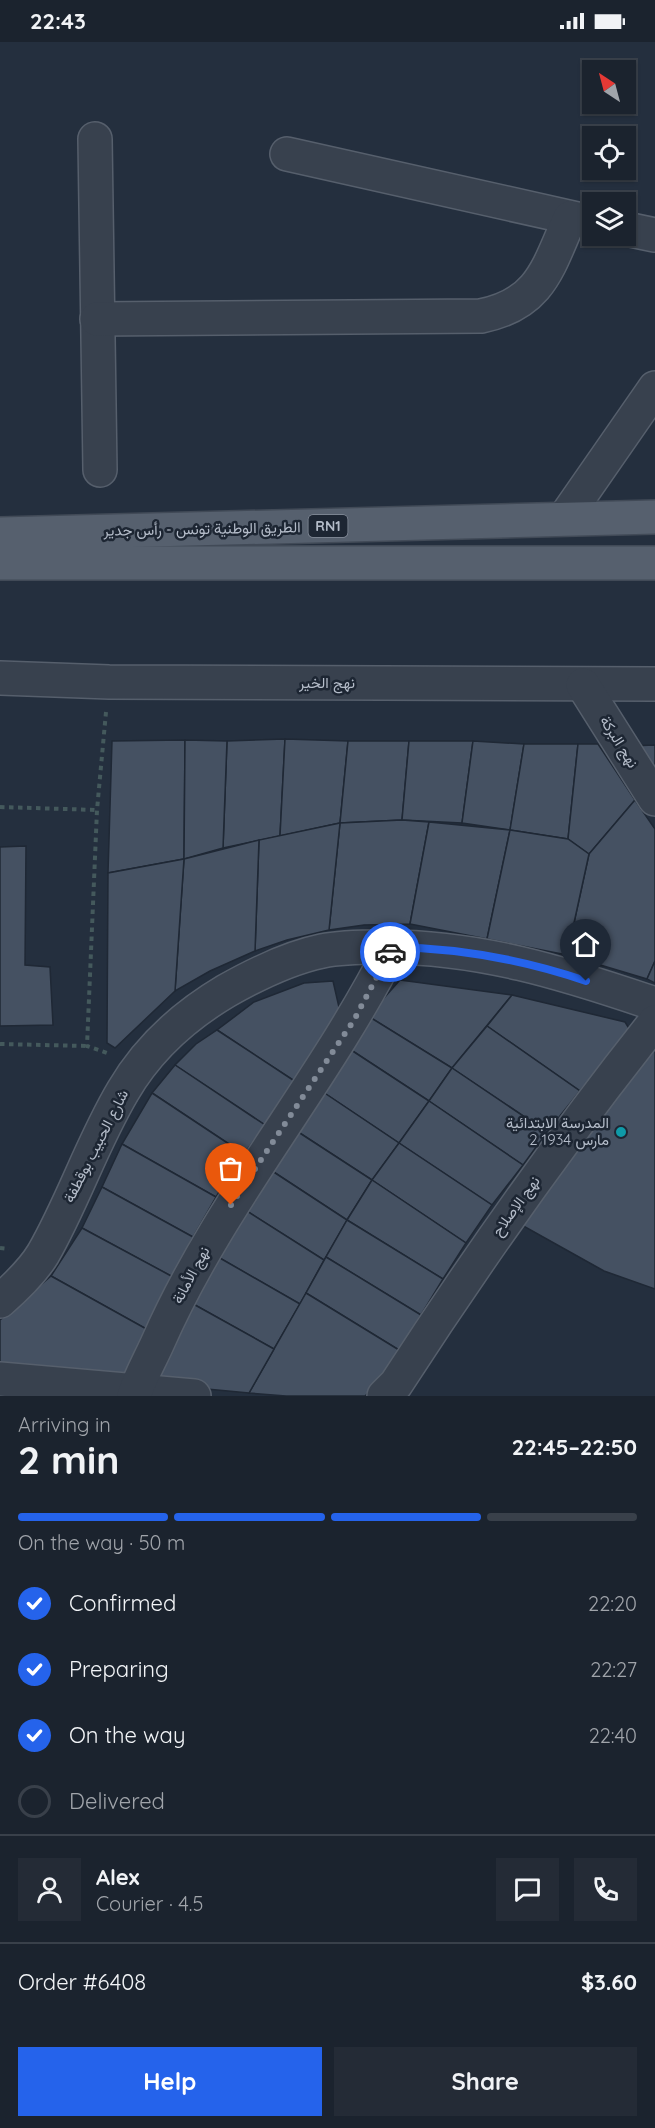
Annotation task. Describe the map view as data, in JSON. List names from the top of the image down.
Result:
{
  "streets": {
    "main road": ["RN1", "الطريق الوطنية تونس - رأس جدير"],
    "street": [
      "نهج الخير",
      "نهج البركة",
      "شارع الحبيب بوقطفة",
      "نهج الإصلاح",
      "نهج الأمانة"
    ]
  },
  "crossings": [
    ["نهج الخير", "نهج البركة"],
    ["شارع الحبيب بوقطفة", "نهج الأمانة"]
  ],
  "places": ["المدرسة الابتدائية 2 مارس 1934"],
  "north": "top left",
  "page": {
    "status": "22:43",
    "heading": ["2 min", "Arriving in", "22:45–22:50"],
    "panel": [
      "Alex",
      "Courier · 4.5",
      "Order #6408",
      "$3.60"
    ],
    "bar": "On the way · 50 m",
    "list": [
      ["Confirmed", "22:20"],
      ["Preparing", "22:27"],
      ["On the way", "22:40"],
      "Delivered"
    ],
    "buttons": ["Help", "Share"]
  }
}
